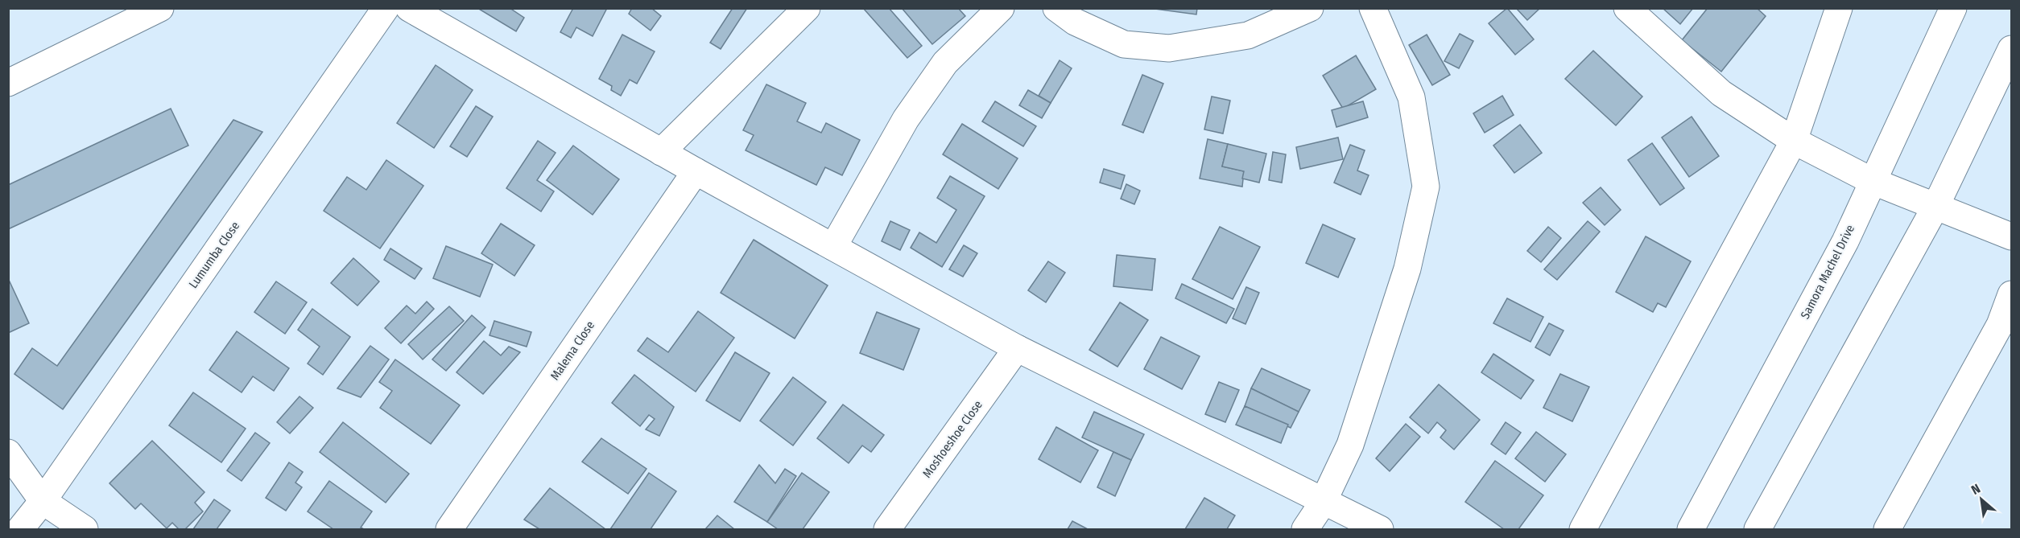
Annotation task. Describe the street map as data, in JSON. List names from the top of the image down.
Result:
{
  "streets": {
    "street": [
      "Lumumba Close",
      "Samora Machel Drive",
      "Malema Close",
      "Moshoeshoe Close"
    ]
  },
  "north": "top left"
}
